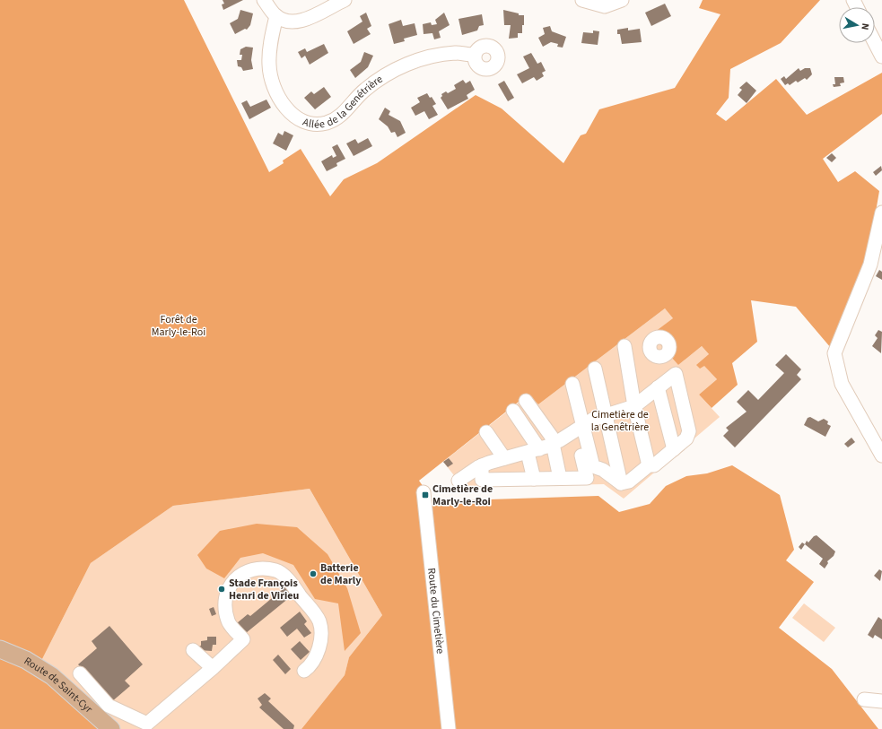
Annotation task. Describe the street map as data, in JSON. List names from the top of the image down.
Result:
{
  "streets": {
    "main road": ["Route de Saint-Cyr"],
    "street": ["Allée de la Genétrière", "Route du Cimetière"]
  },
  "parks": ["Forêt de Marly-le-Roi", "Cimetière de la Genêtrière"],
  "places": {
    "transit": ["Cimetière de Marly-le-Roi"],
    "other": ["Batterie de Marly", "Stade François Henri de Virieu"]
  },
  "north": "right"
}
